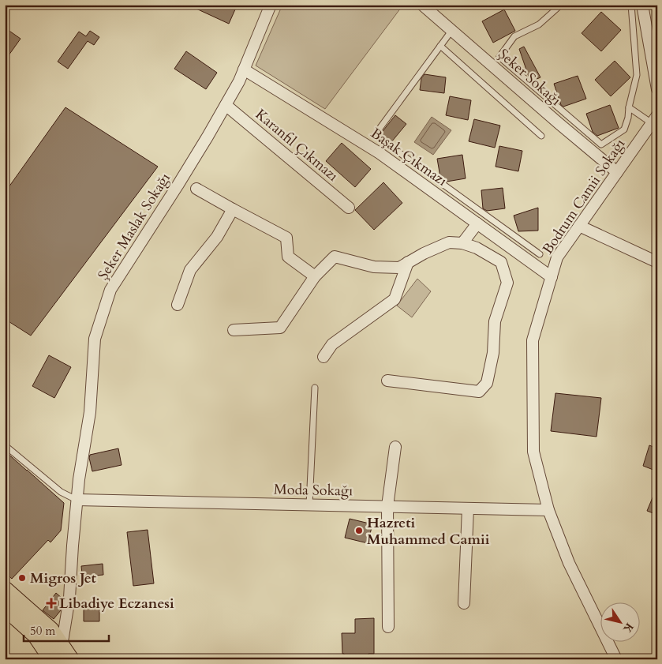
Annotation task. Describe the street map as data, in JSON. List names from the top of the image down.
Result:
{
  "streets": {
    "street": [
      "Şeker Sokağı",
      "Karanfil Çıkmazı",
      "Başak Çıkmazı",
      "Bodrum Camii Sokağı",
      "Şeker Maslak Sokağı",
      "Moda Sokağı"
    ]
  },
  "crossings": [
    ["Şeker Sokağı", "Bodrum Camii Sokağı"],
    ["Karanfil Çıkmazı", "Şeker Maslak Sokağı"],
    ["Başak Çıkmazı", "Bodrum Camii Sokağı"],
    ["Başak Çıkmazı", "Şeker Maslak Sokağı"],
    ["Bodrum Camii Sokağı", "Moda Sokağı"],
    ["Şeker Maslak Sokağı", "Moda Sokağı"]
  ],
  "places": {
    "other": ["Hazreti Muhammed Camii", "Migros Jet"],
    "health": ["Libadiye Eczanesi"]
  },
  "scale_bar": "50 m",
  "north": "bottom right"
}
